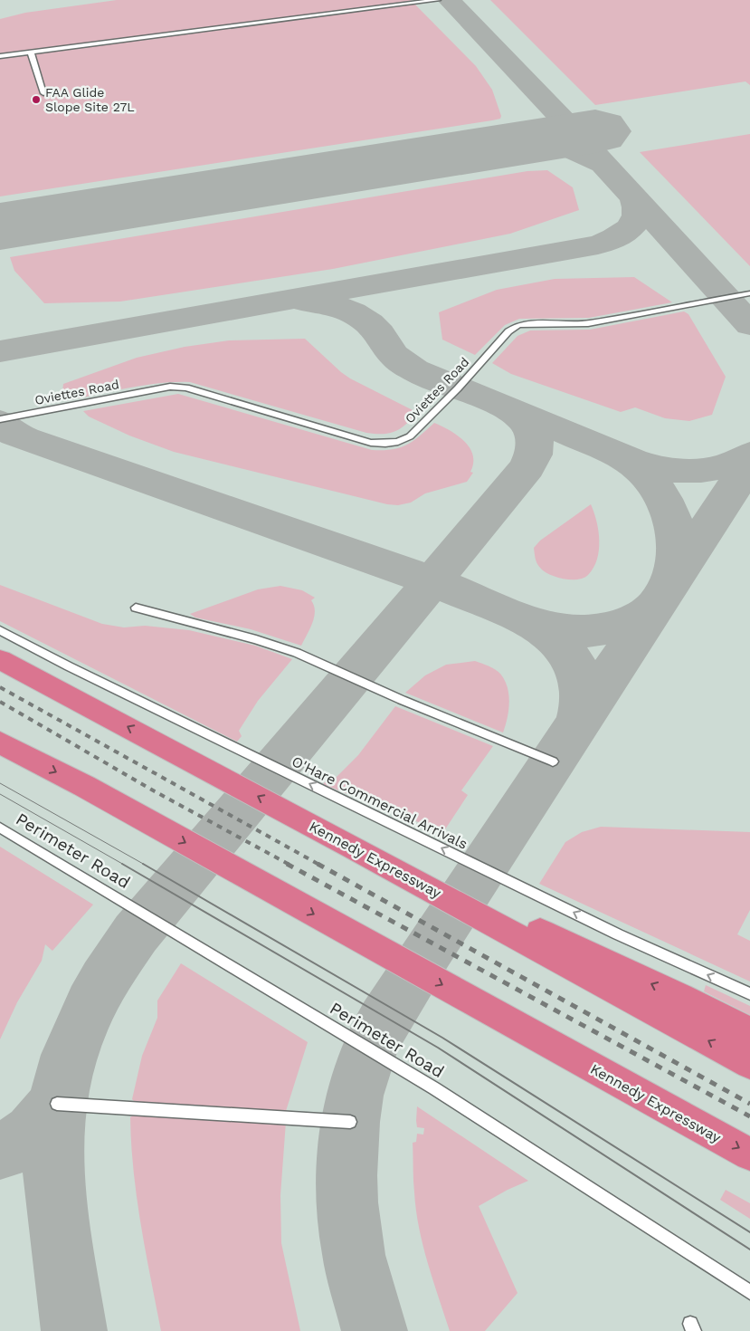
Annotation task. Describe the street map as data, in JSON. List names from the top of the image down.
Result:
{
  "streets": {
    "highway": ["Kennedy Expressway"],
    "lane": ["Oviettes Road", "O'Hare Commercial Arrivals", "Perimeter Road"]
  },
  "one_way": ["O'Hare Commercial Arrivals"],
  "places": ["FAA Glide Slope Site 27L"]
}
